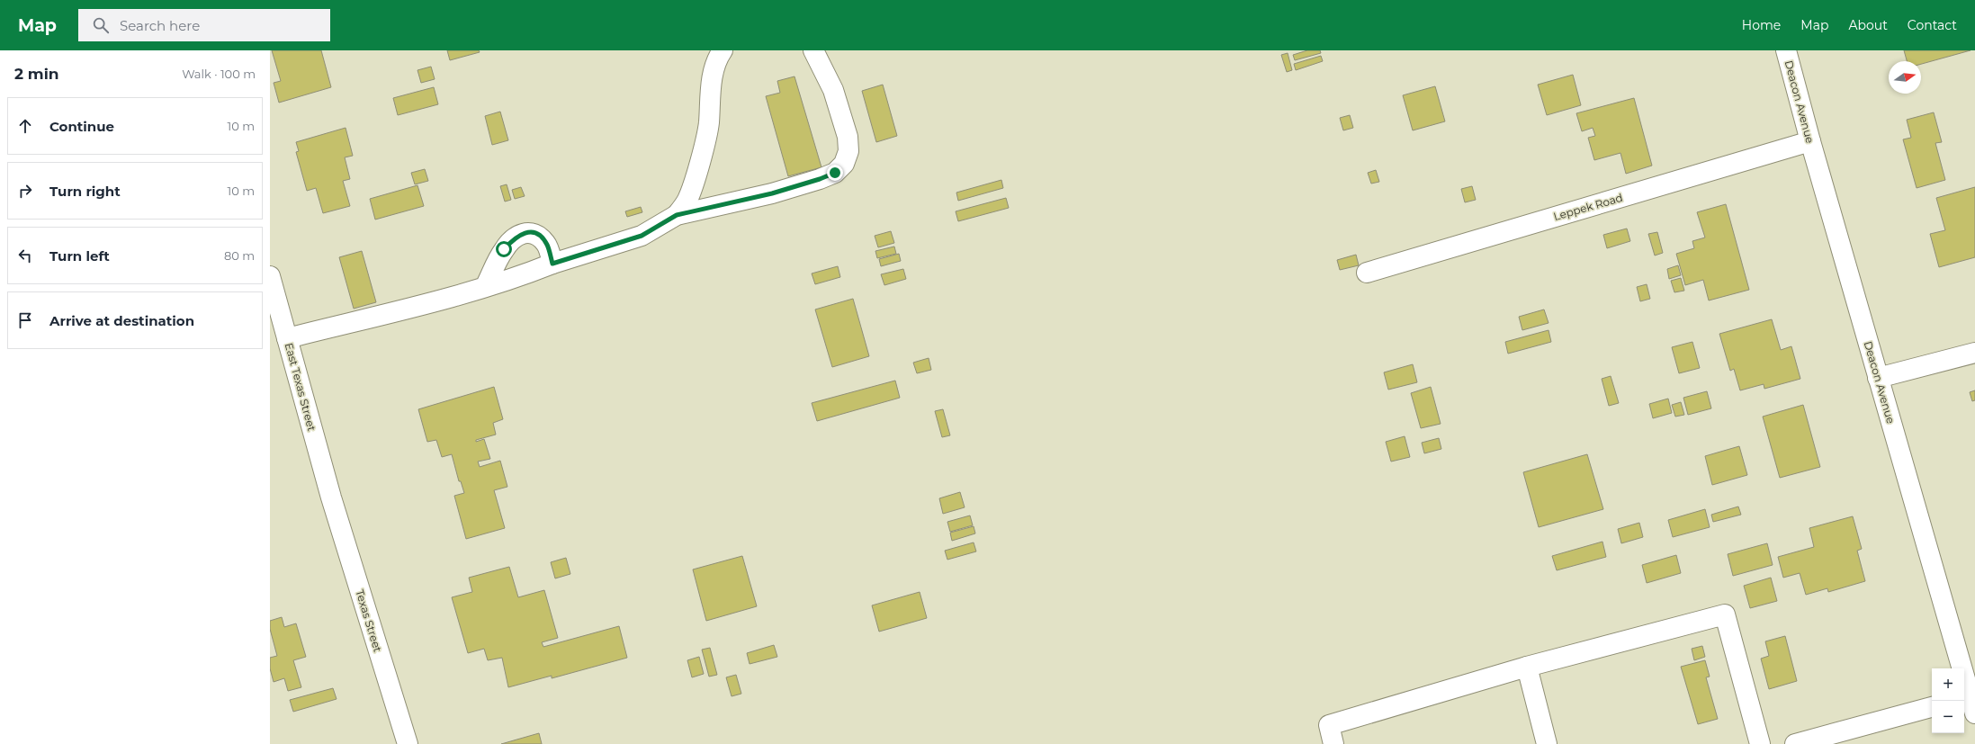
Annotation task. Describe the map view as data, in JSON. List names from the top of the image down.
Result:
{
  "streets": {
    "street": [
      "Deacon Avenue",
      "Leppek Road",
      "East Texas Street",
      "Texas Street"
    ]
  },
  "crossings": [
    ["Deacon Avenue", "Leppek Road"],
    ["East Texas Street", "Texas Street"]
  ],
  "north": "right",
  "page": {
    "header": "Map",
    "search": "Search here",
    "nav": [
      "Home",
      "Map",
      "About",
      "Contact"
    ],
    "heading": ["2 min", "Walk · 100 m"],
    "list": [
      ["Continue", "10 m"],
      ["Turn right", "10 m"],
      ["Turn left", "80 m"],
      "Arrive at destination"
    ],
    "map_buttons": ["+", "−"]
  }
}
